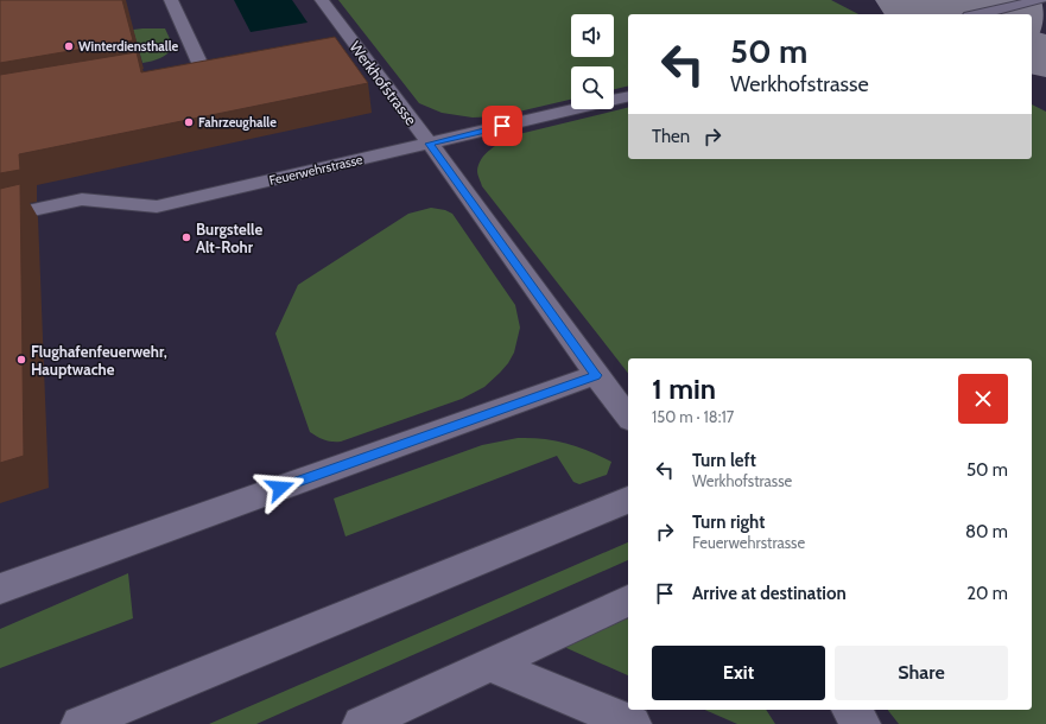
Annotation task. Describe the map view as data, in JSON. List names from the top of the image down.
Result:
{
  "streets": {
    "lane": ["Werkhofstrasse", "Feuerwehrstrasse"]
  },
  "crossings": [
    ["Werkhofstrasse", "Feuerwehrstrasse"]
  ],
  "places": [
    "Winterdiensthalle",
    "Fahrzeughalle",
    "Burgstelle Alt-Rohr",
    "Flughafenfeuerwehr, Hauptwache"
  ],
  "page": {
    "turn": ["50 m", "Werkhofstrasse"],
    "then": "Then",
    "heading": ["1 min", "150 m · 18:17"],
    "list": [
      {
        "name": "Turn left",
        "note": "Werkhofstrasse",
        "value": "50 m"
      },
      {
        "name": "Turn right",
        "note": "Feuerwehrstrasse",
        "value": "80 m"
      },
      {
        "name": "Arrive at destination",
        "value": "20 m"
      }
    ],
    "buttons": ["Exit", "Share"]
  }
}
